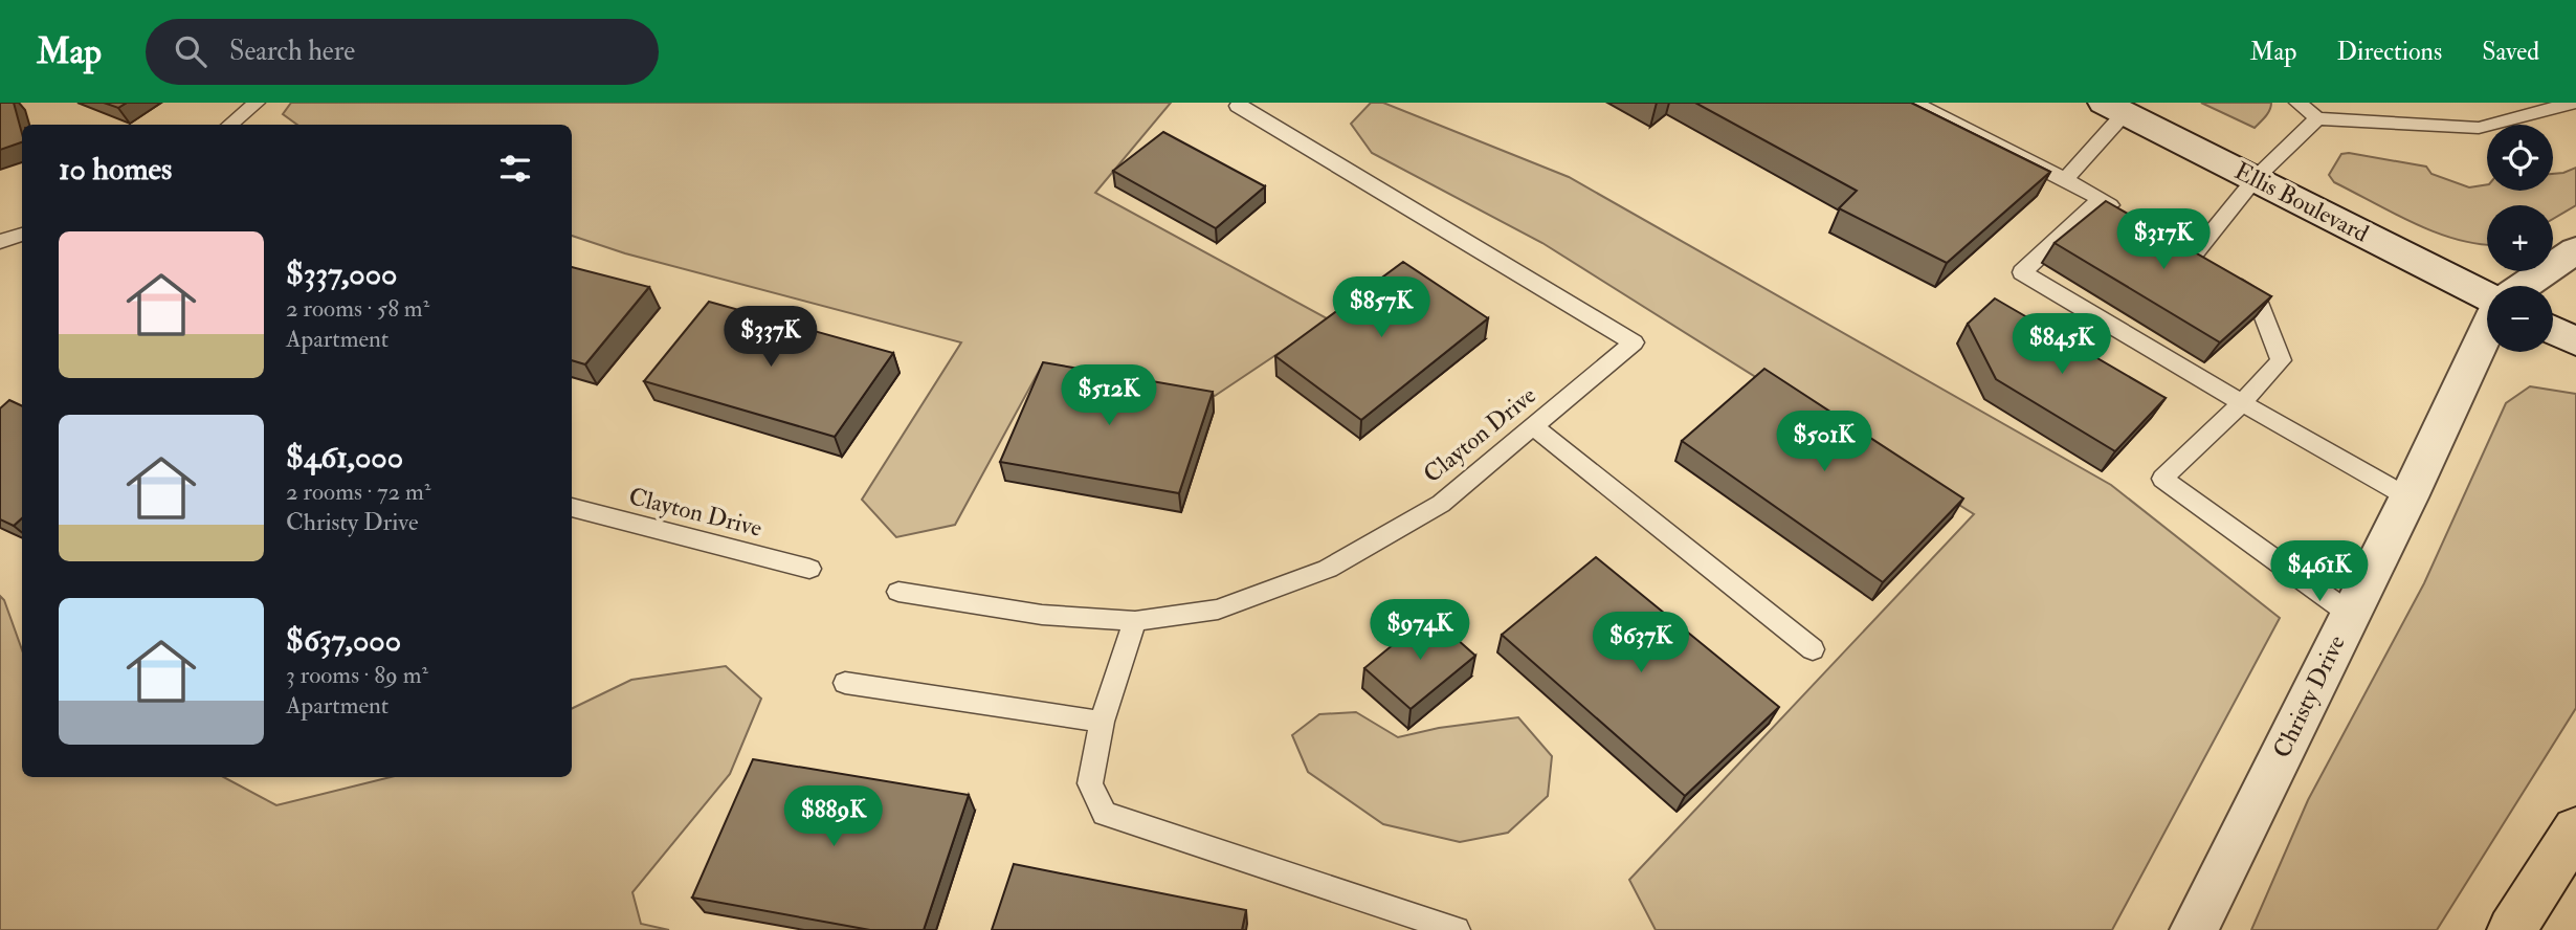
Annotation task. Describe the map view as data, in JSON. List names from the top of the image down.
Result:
{
  "streets": {
    "street": ["Ellis Boulevard", "Christy Drive"],
    "lane": ["Clayton Drive"]
  },
  "page": {
    "header": "Map",
    "search": "Search here",
    "nav": ["Map", "Directions", "Saved"],
    "map_buttons": ["+", "−"],
    "heading": "10 homes",
    "price": [
      "$317K",
      "$857K",
      "$337K",
      "$845K",
      "$512K",
      "$501K",
      "$461K",
      "$974K",
      "$637K",
      "$889K"
    ],
    "list": [
      {
        "name": "$337,000",
        "note": "2 rooms · 58 m² · Apartment"
      },
      {
        "name": "$461,000",
        "note": "2 rooms · 72 m² · Christy Drive"
      },
      {
        "name": "$637,000",
        "note": "3 rooms · 89 m² · Apartment"
      }
    ]
  }
}
